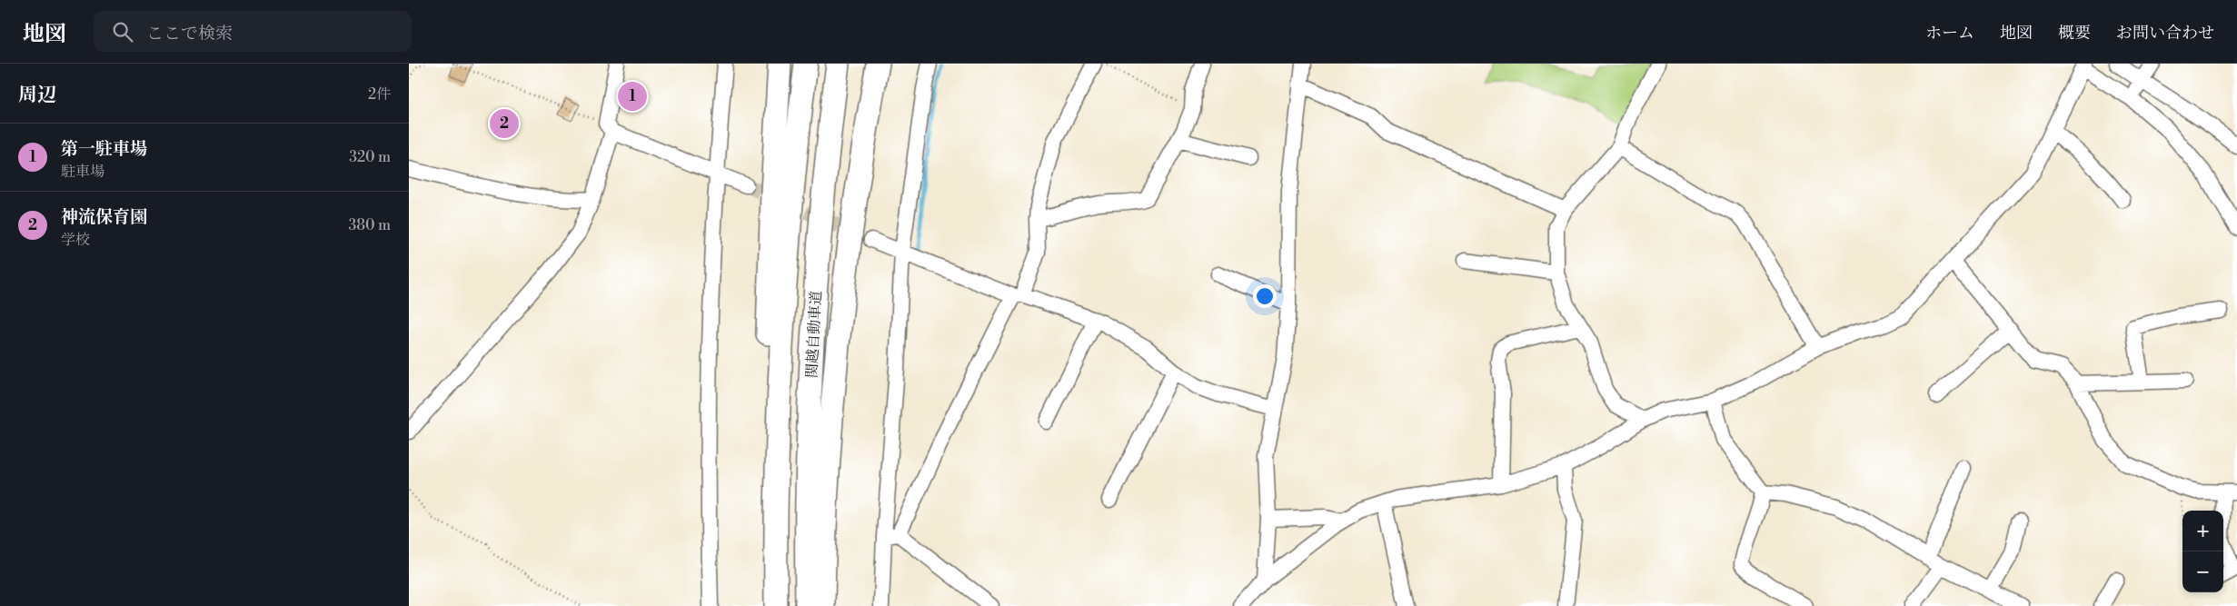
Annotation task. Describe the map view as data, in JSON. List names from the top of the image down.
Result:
{
  "streets": {
    "highway": ["関越自動車道"]
  },
  "page": {
    "header": "地図",
    "search": "ここで検索",
    "nav": [
      "ホーム",
      "地図",
      "概要",
      "お問い合わせ"
    ],
    "heading": ["周辺", "2件"],
    "pins": ["1", "2"],
    "list": [
      {
        "mark": "1",
        "name": "第一駐車場",
        "note": "駐車場",
        "value": "320 m"
      },
      {
        "mark": "2",
        "name": "神流保育園",
        "note": "学校",
        "value": "380 m"
      }
    ],
    "map_buttons": ["+", "−"]
  }
}
